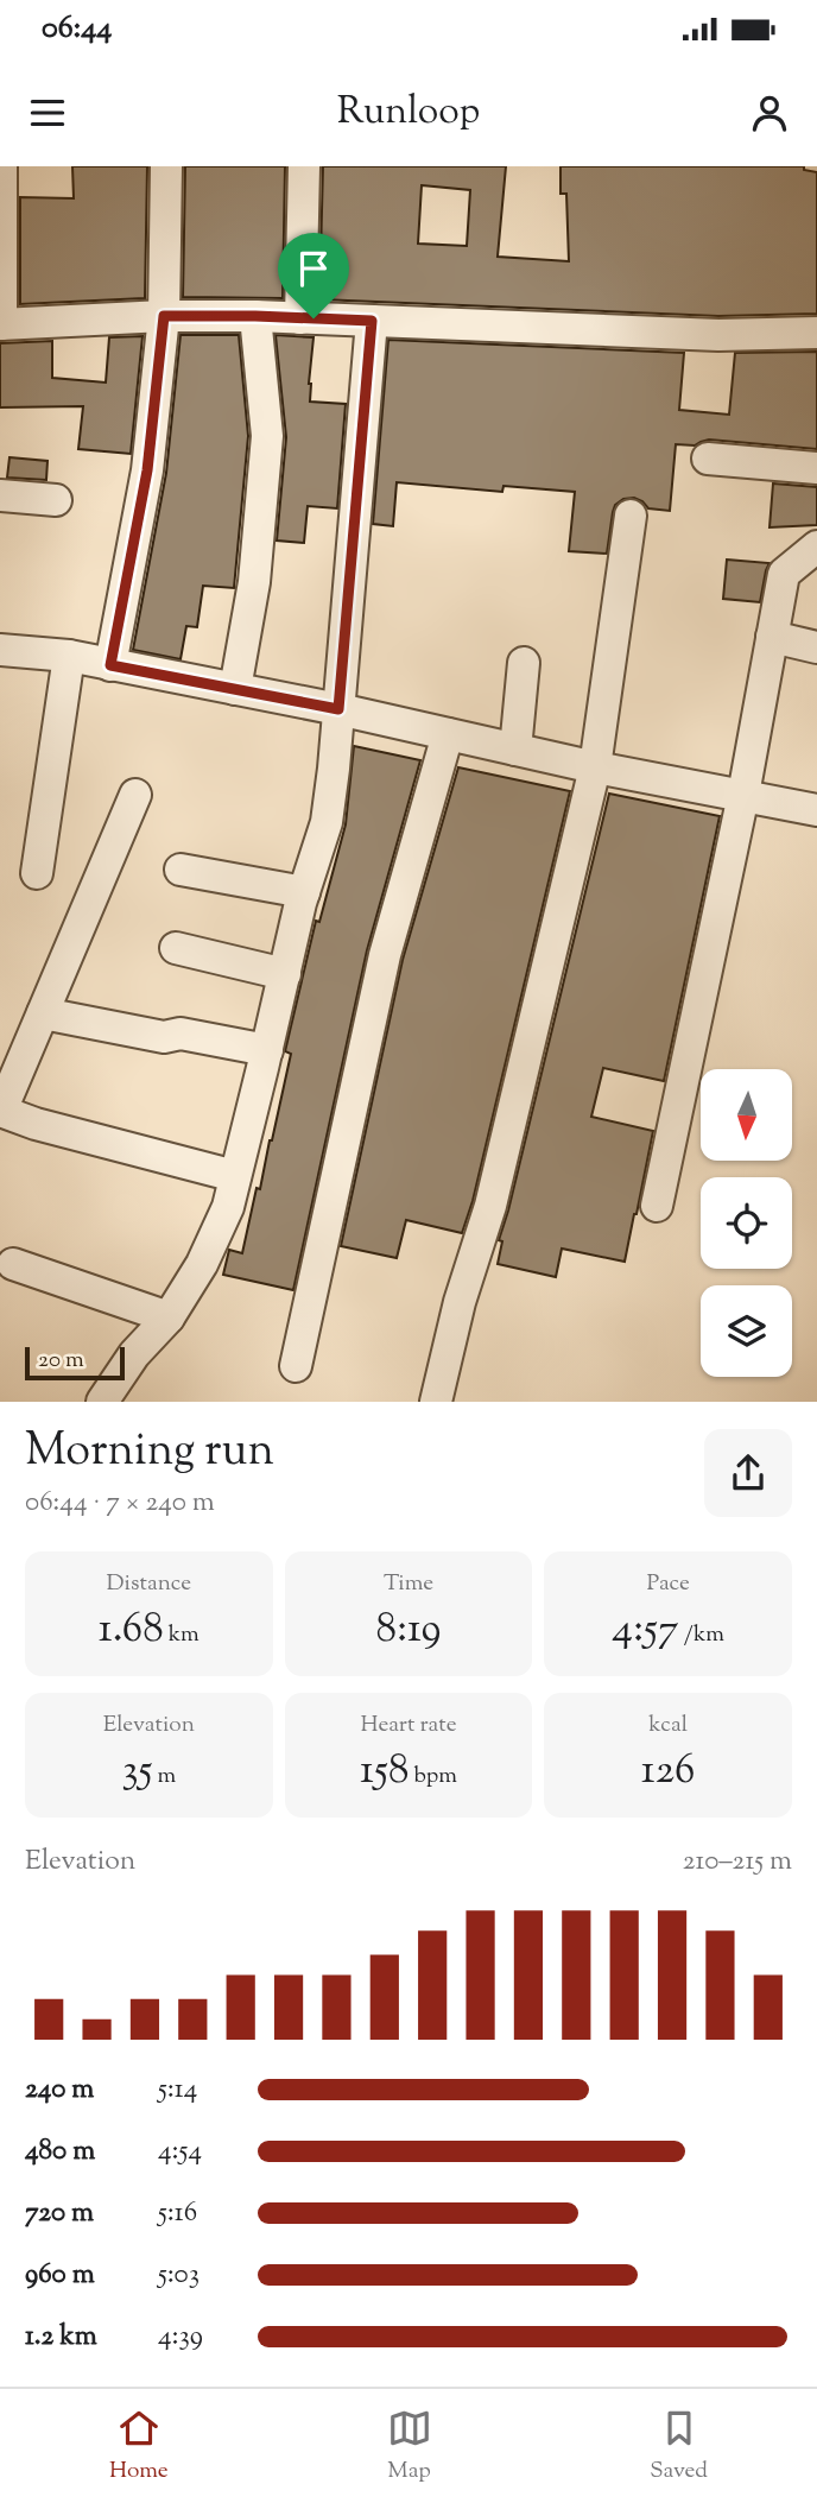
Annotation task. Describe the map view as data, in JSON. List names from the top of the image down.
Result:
{
  "scale_bar": "20 m",
  "north": "bottom",
  "page": {
    "status": "06:44",
    "header": "Runloop",
    "scale": "20 m",
    "heading": ["Morning run", "06:44 · 7 × 240 m"],
    "stats": [
      ["Distance", "1.68 km"],
      ["Time", "8:19"],
      ["Pace", "4:57 /km"],
      ["Elevation", "35 m"],
      ["Heart rate", "158 bpm"],
      ["kcal", "126"]
    ],
    "chart": ["Elevation", "210–215 m"],
    "list": [
      {
        "name": "240 m",
        "note": "5:14"
      },
      {
        "name": "480 m",
        "note": "4:54"
      },
      {
        "name": "720 m",
        "note": "5:16"
      },
      {
        "name": "960 m",
        "note": "5:03"
      },
      {
        "name": "1.2 km",
        "note": "4:39"
      }
    ],
    "tabs": ["Home", "Map", "Saved"]
  }
}
